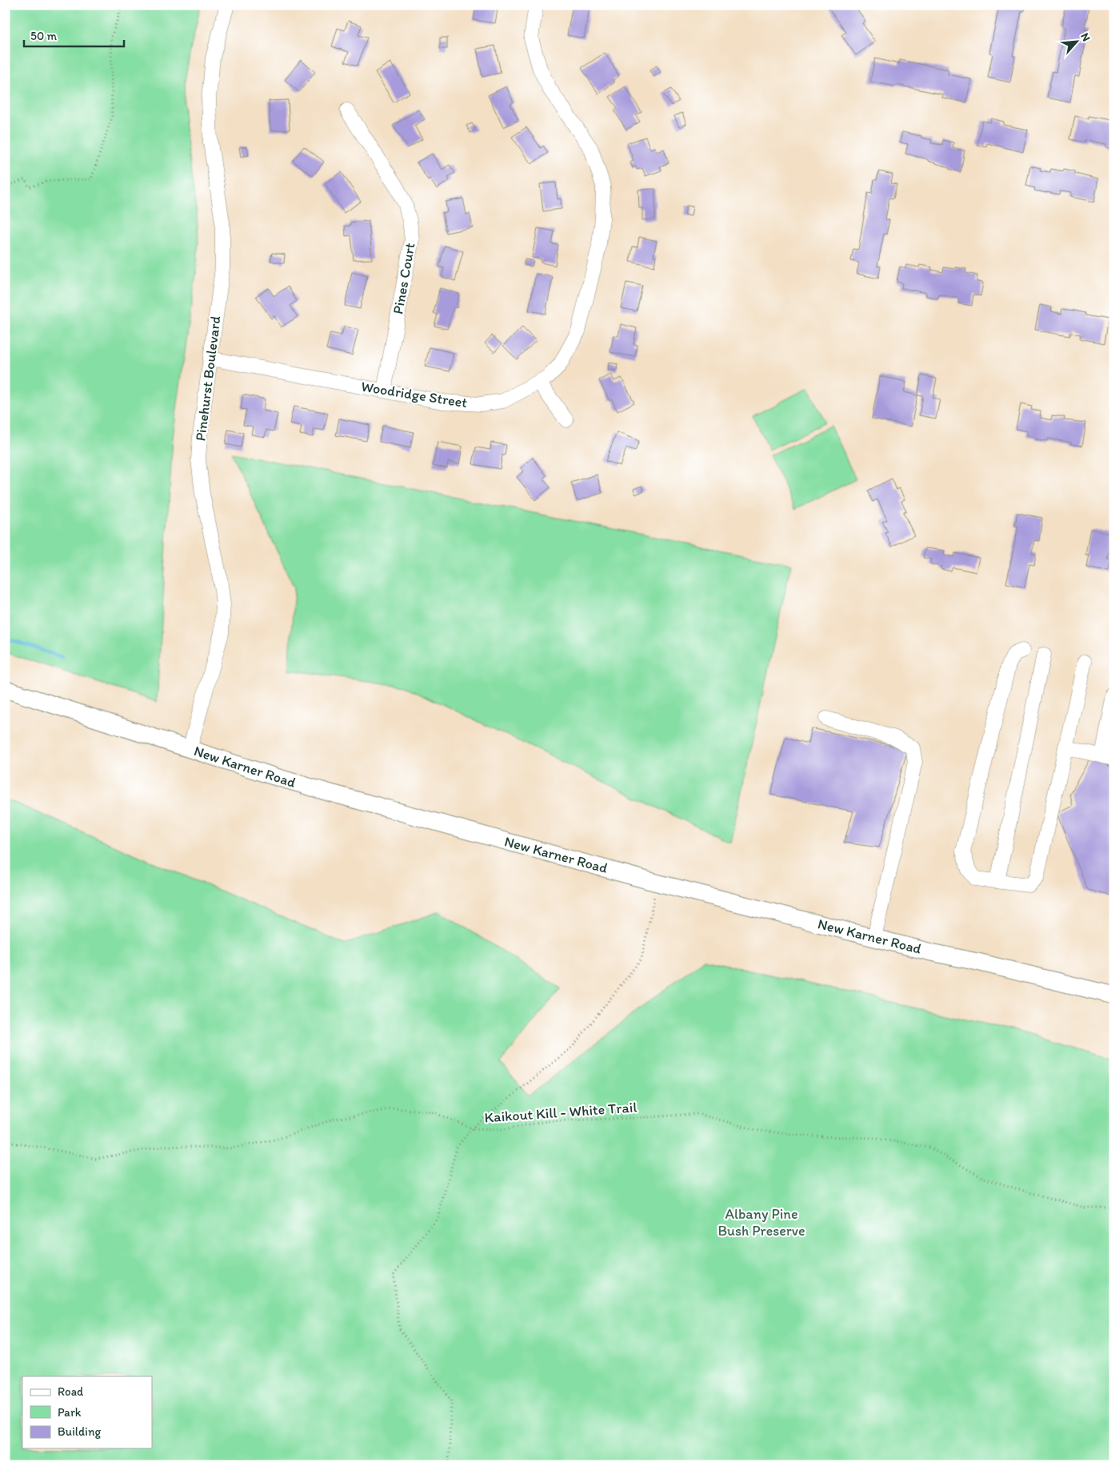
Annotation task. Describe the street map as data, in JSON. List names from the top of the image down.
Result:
{
  "streets": {
    "main road": ["New Karner Road"],
    "street": ["Pines Court", "Pinehurst Boulevard", "Woodridge Street"],
    "path": ["Kaikout Kill - White Trail"]
  },
  "crossings": [
    ["Pines Court", "Woodridge Street"],
    ["Pinehurst Boulevard", "Woodridge Street"],
    ["Pinehurst Boulevard", "New Karner Road"]
  ],
  "parks": ["Albany Pine Bush Preserve"],
  "legend": ["Road", "Park", "Building"],
  "scale_bar": "50 m",
  "north": "top right"
}
